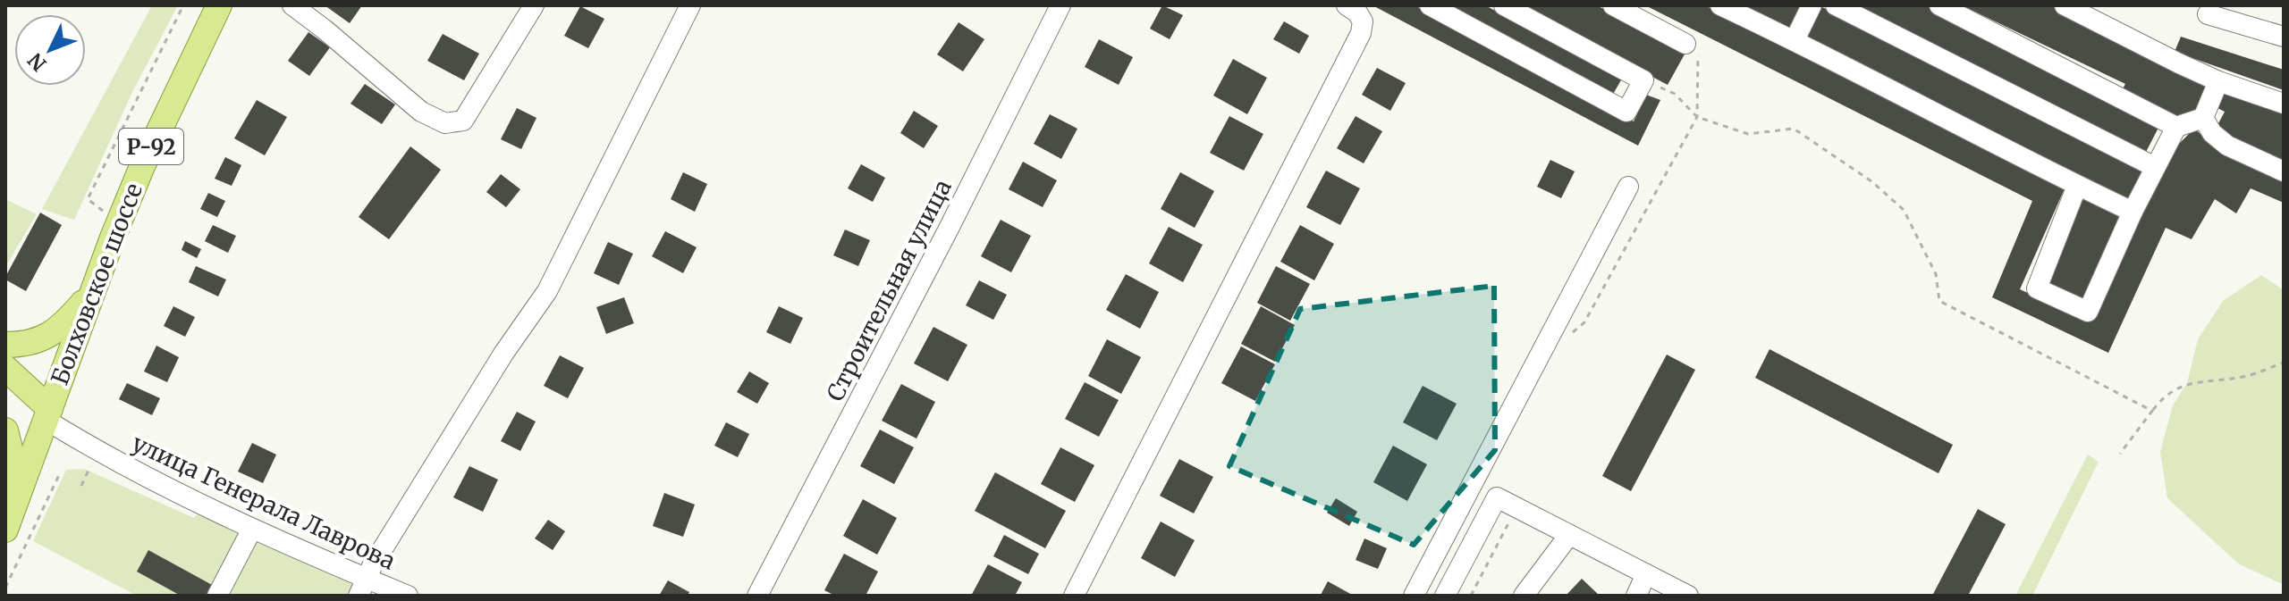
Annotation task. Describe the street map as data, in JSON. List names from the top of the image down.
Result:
{
  "streets": {
    "main road": ["Р-92", "Болховское шоссе"],
    "street": ["Строительная улица", "улица Генерала Лаврова"]
  },
  "crossings": [
    ["Болховское шоссе", "улица Генерала Лаврова"]
  ],
  "north": "bottom left"
}
